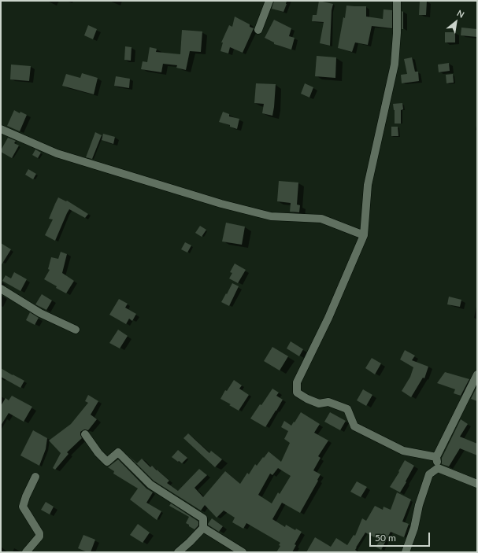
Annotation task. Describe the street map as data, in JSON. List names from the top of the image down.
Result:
{
  "scale_bar": "50 m",
  "north": "top right"
}
